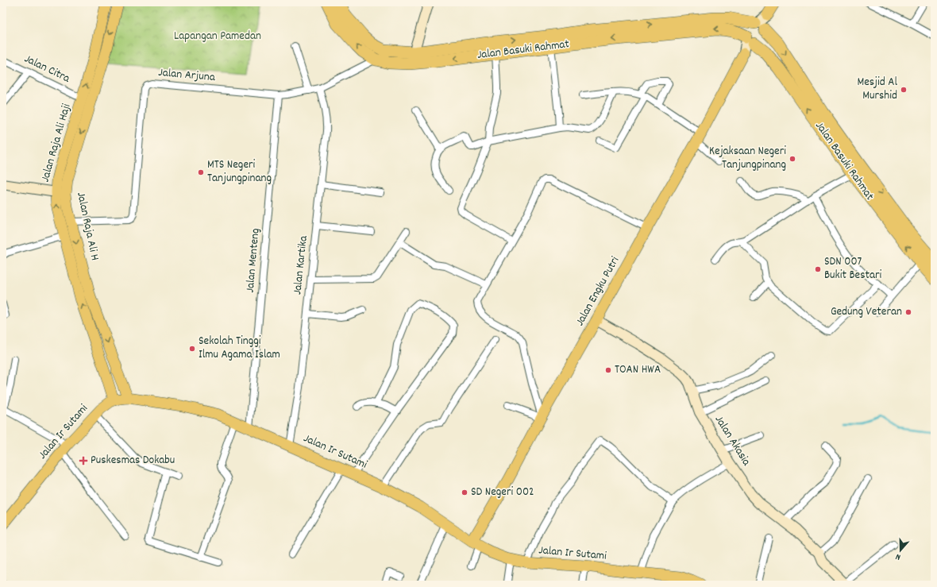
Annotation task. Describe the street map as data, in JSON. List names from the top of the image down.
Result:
{
  "streets": {
    "highway": ["Jalan Basuki Rahmat"],
    "main road": [
      "Jalan Raja Ali Haji",
      "Jalan Raja Ali H",
      "Jalan Engku Putri",
      "Jalan Ir Sutami"
    ],
    "street": [
      "Jalan Citra",
      "Jalan Arjuna",
      "Jalan Menteng",
      "Jalan Kartika",
      "Jalan Akasia"
    ]
  },
  "crossings": [
    ["Jalan Basuki Rahmat", "Jalan Arjuna"],
    ["Jalan Citra", "Jalan Raja Ali Haji"],
    ["Jalan Arjuna", "Jalan Raja Ali H"],
    ["Jalan Arjuna", "Jalan Menteng"],
    ["Jalan Arjuna", "Jalan Kartika"],
    ["Jalan Raja Ali Haji", "Jalan Raja Ali H"],
    ["Jalan Raja Ali Haji", "Jalan Ir Sutami"],
    ["Jalan Raja Ali H", "Jalan Ir Sutami"],
    ["Jalan Menteng", "Jalan Ir Sutami"],
    ["Jalan Kartika", "Jalan Ir Sutami"],
    ["Jalan Engku Putri", "Jalan Ir Sutami"],
    ["Jalan Engku Putri", "Jalan Akasia"]
  ],
  "one_way": ["Jalan Raja Ali Haji", "Jalan Raja Ali H"],
  "parks": ["Lapangan Pamedan"],
  "places": {
    "other": [
      "Mesjid Al Murshid",
      "Kejaksaan Negeri Tanjungpinang",
      "MTS Negeri Tanjungpinang",
      "SDN 007 Bukit Bestari",
      "Gedung Veteran",
      "Sekolah Tinggi Ilmu Agama Islam",
      "TOAN HWA",
      "SD Negeri 002"
    ],
    "health": ["Puskesmas Dokabu"]
  },
  "north": "bottom"
}
